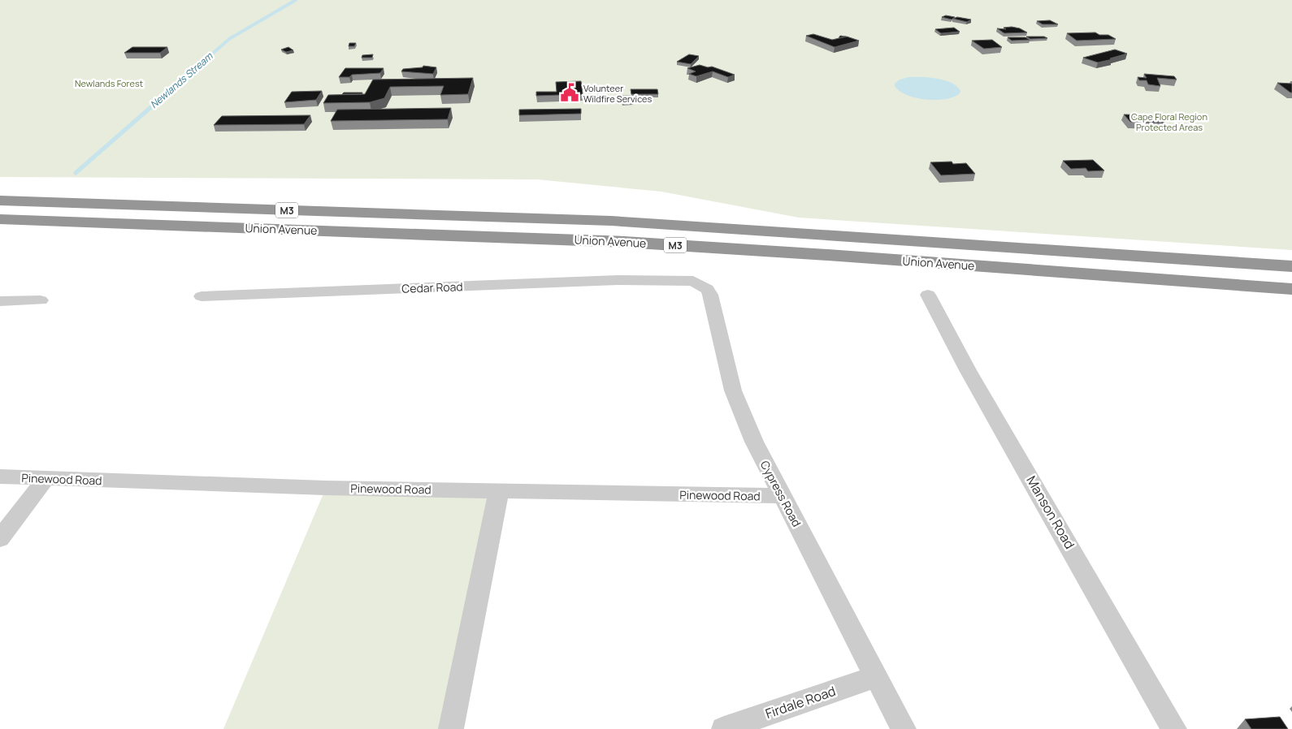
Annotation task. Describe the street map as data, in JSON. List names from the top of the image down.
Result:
{
  "streets": {
    "highway": ["M3", "Union Avenue"],
    "street": [
      "Cedar Road",
      "Pinewood Road",
      "Cypress Road",
      "Manson Road",
      "Firdale Road"
    ]
  },
  "crossings": [
    ["Cedar Road", "Cypress Road"],
    ["Pinewood Road", "Cypress Road"],
    ["Cypress Road", "Firdale Road"]
  ],
  "water": ["Newlands Stream"],
  "parks": ["Newlands Forest", "Cape Floral Region Protected Areas"],
  "places": {
    "public building": ["Volunteer Wildfire Services"]
  }
}
